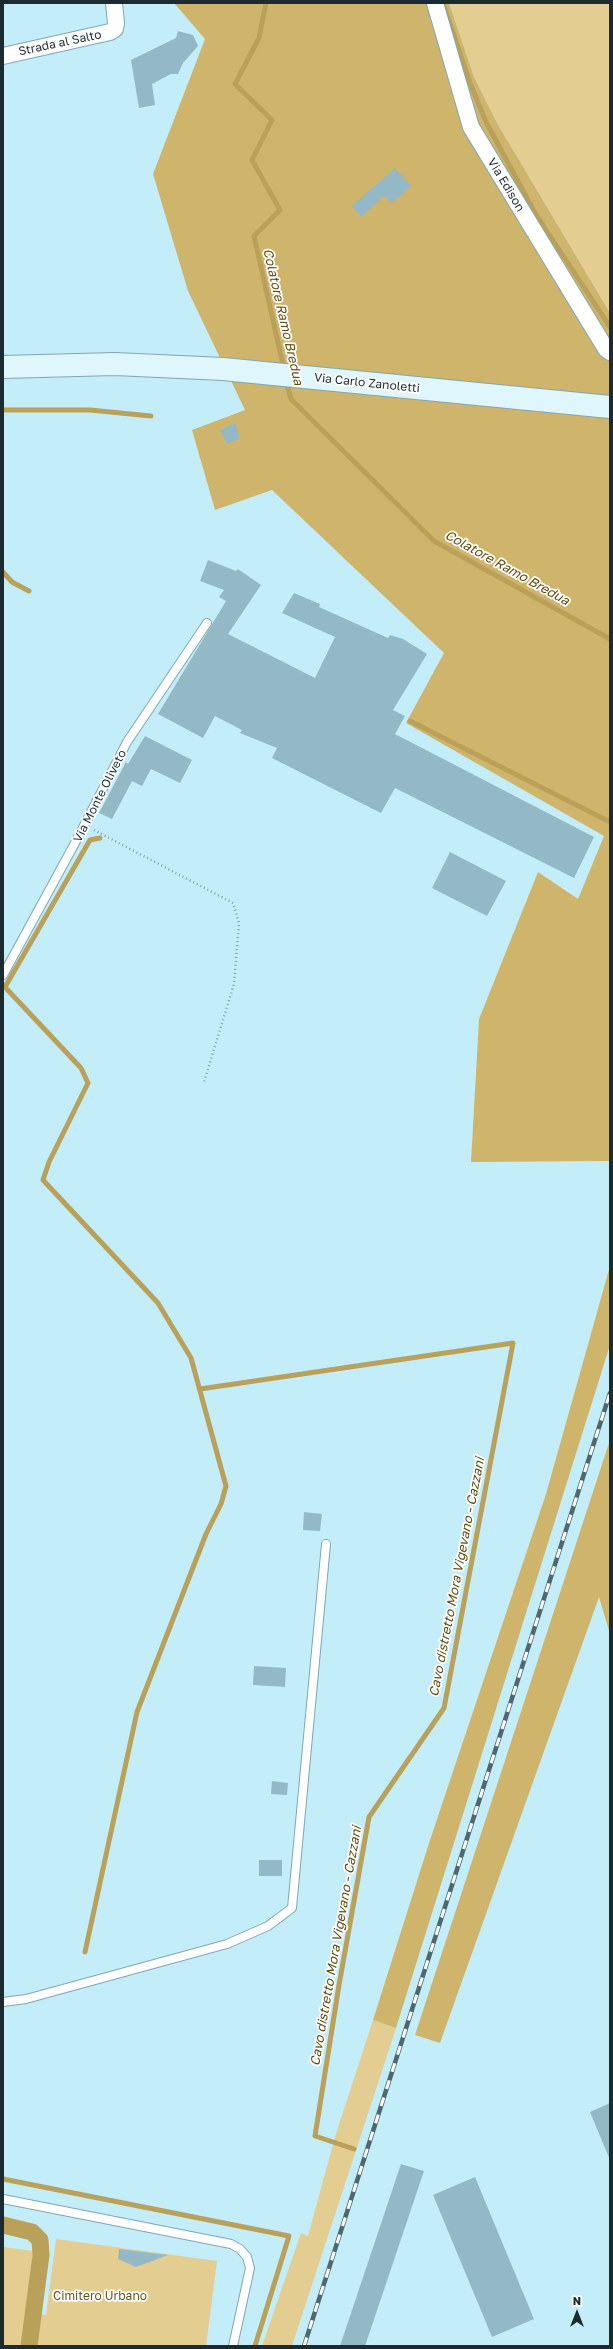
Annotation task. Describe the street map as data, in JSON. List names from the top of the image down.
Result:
{
  "streets": {
    "main road": ["Via Carlo Zanoletti"],
    "street": ["Strada al Salto", "Via Edison"],
    "lane": ["Via Monte Oliveto"]
  },
  "water": ["Colatore Ramo Bredua", "Cavo distretto Mora Vigevano - Cazzani"],
  "parks": ["Cimitero Urbano"],
  "north": "top"
}
